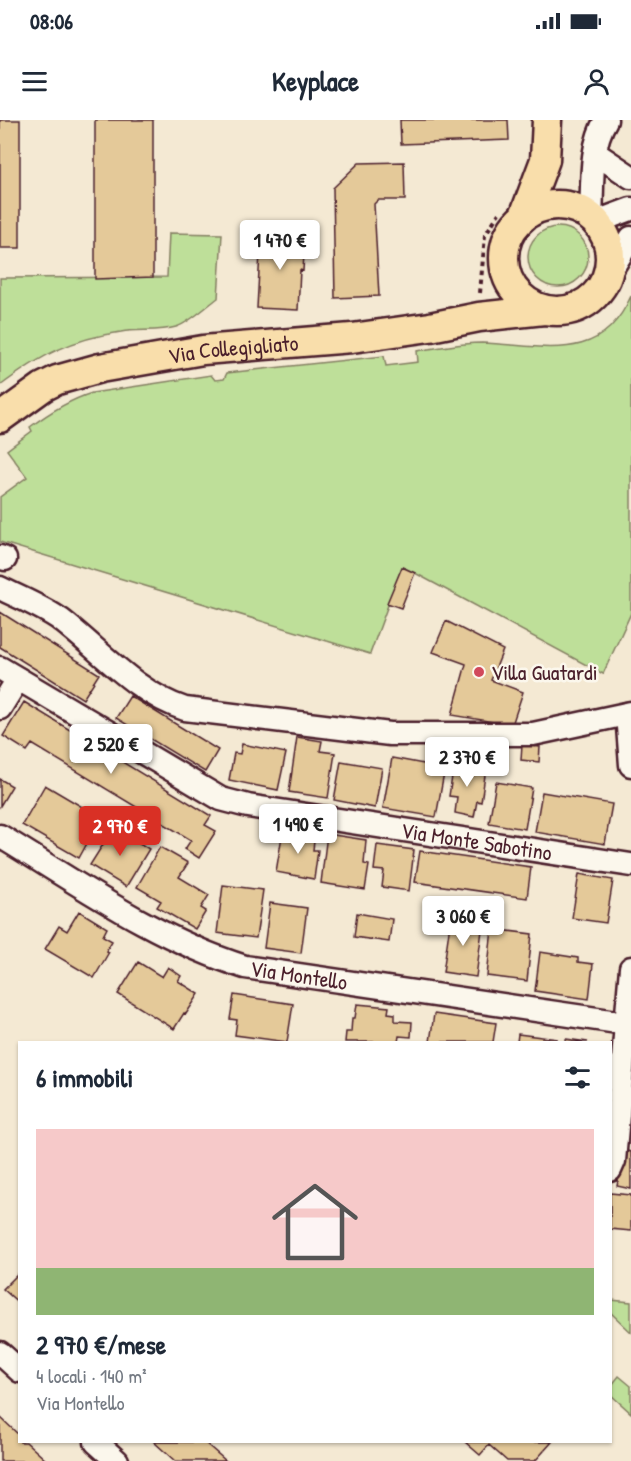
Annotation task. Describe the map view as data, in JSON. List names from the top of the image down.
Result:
{
  "streets": {
    "main road": ["Via Collegigliato"],
    "street": ["Via Monte Sabotino", "Via Montello"]
  },
  "places": ["Villa Guatardi"],
  "page": {
    "status": "08:06",
    "header": "Keyplace",
    "price": [
      "1 470 €",
      "2 520 €",
      "2 370 €",
      "1 490 €",
      "2 970 €",
      "3 060 €"
    ],
    "heading": "6 immobili",
    "list": [
      {
        "name": "2 970 €/mese",
        "note": "4 locali · 140 m² · Via Montello"
      }
    ]
  }
}
